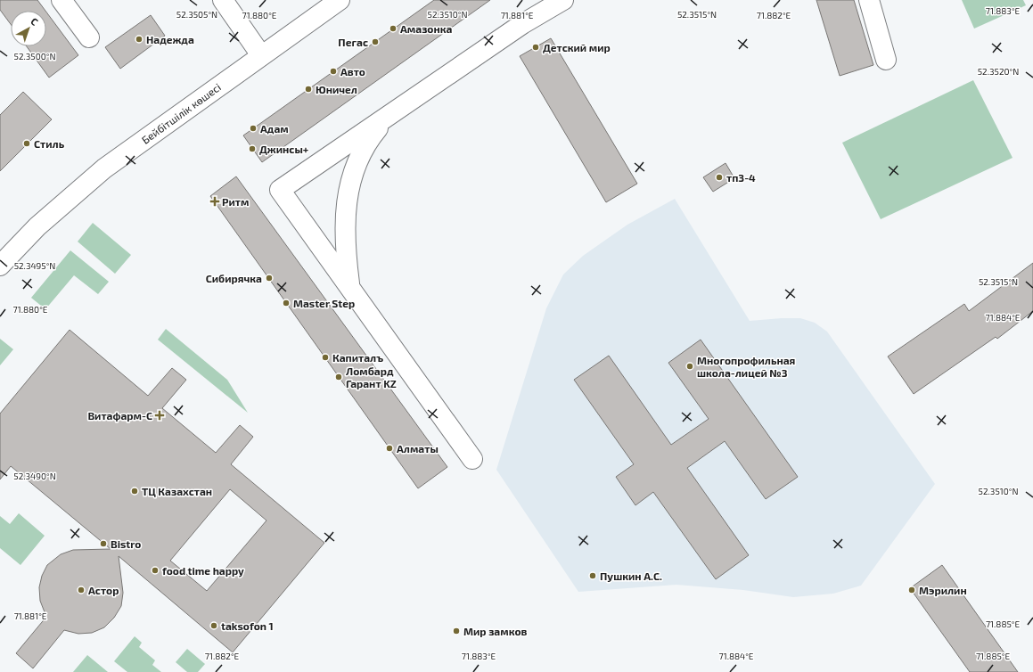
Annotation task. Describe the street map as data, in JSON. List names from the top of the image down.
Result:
{
  "streets": {
    "street": ["Бейбітшілік көшесі"]
  },
  "places": {
    "other": [
      "Амазонка",
      "Надежда",
      "Пегас",
      "Детский мир",
      "Авто",
      "Юничел",
      "Адам",
      "Стиль",
      "Джинсы+",
      "тп3-4",
      "Сибирячка",
      "Master Step",
      "Капиталъ",
      "Многопрофильная школа-лицей №3",
      "Ломбард Гарант KZ",
      "Алматы",
      "ТЦ Казахстан",
      "Bistro",
      "food time happy",
      "Пушкин А.С.",
      "Астор",
      "Мэрилин",
      "taksofon 1",
      "Мир замков"
    ],
    "health": ["Ритм", "Витафарм-С"]
  },
  "north": "top right",
  "coordinates": [
    "71.883°E",
    "52.3505°N",
    "52.3510°N",
    "52.3515°N",
    "71.880°E",
    "71.881°E",
    "71.882°E",
    "52.3500°N",
    "52.3520°N",
    "52.3495°N",
    "71.884°E",
    "52.3490°N",
    "71.885°E"
  ]
}
